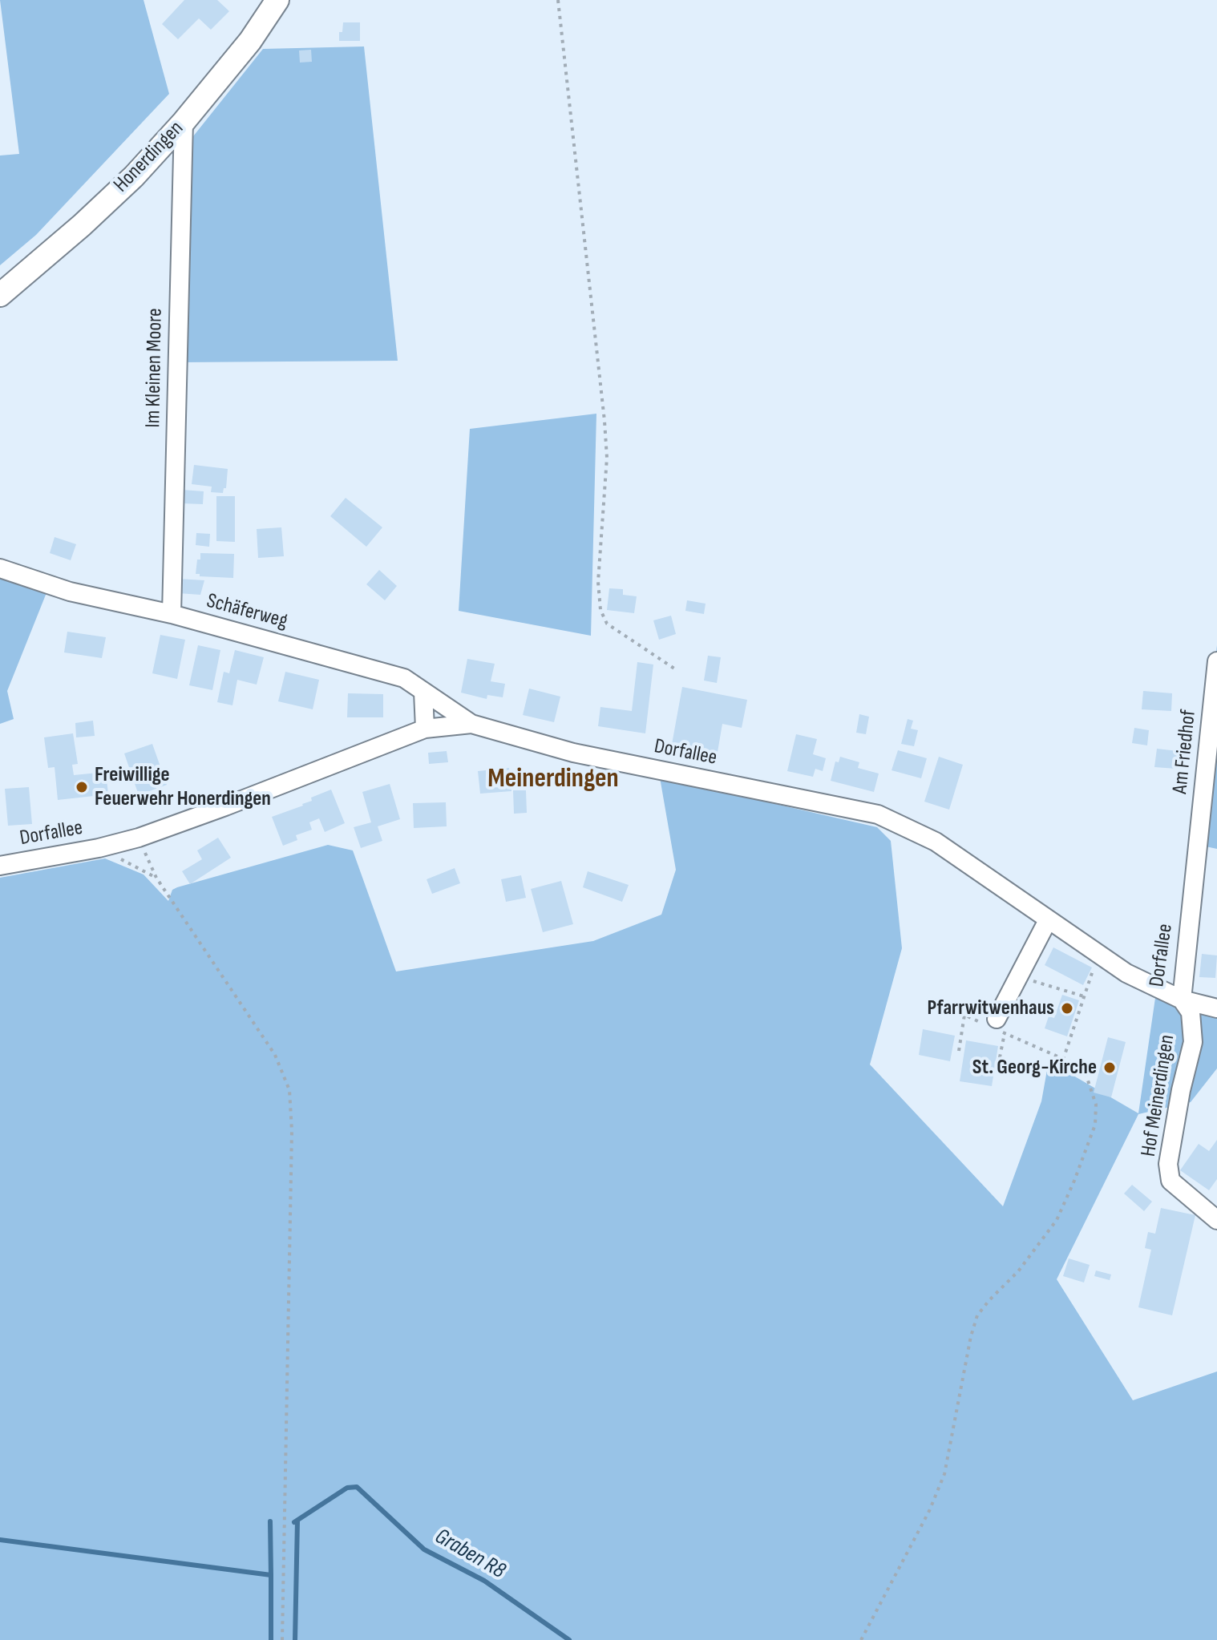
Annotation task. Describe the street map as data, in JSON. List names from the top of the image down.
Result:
{
  "streets": {
    "main road": ["Honerdingen"],
    "street": [
      "Im Kleinen Moore",
      "Schäferweg",
      "Am Friedhof",
      "Dorfallee",
      "Hof Meinerdingen"
    ]
  },
  "crossings": [
    ["Honerdingen", "Im Kleinen Moore"],
    ["Im Kleinen Moore", "Schäferweg"],
    ["Schäferweg", "Dorfallee"],
    ["Am Friedhof", "Dorfallee"],
    ["Dorfallee", "Hof Meinerdingen"]
  ],
  "districts": ["Meinerdingen"],
  "water": ["Graben R8"],
  "places": ["Freiwillige Feuerwehr Honerdingen", "Pfarrwitwenhaus", "St. Georg-Kirche"]
}
